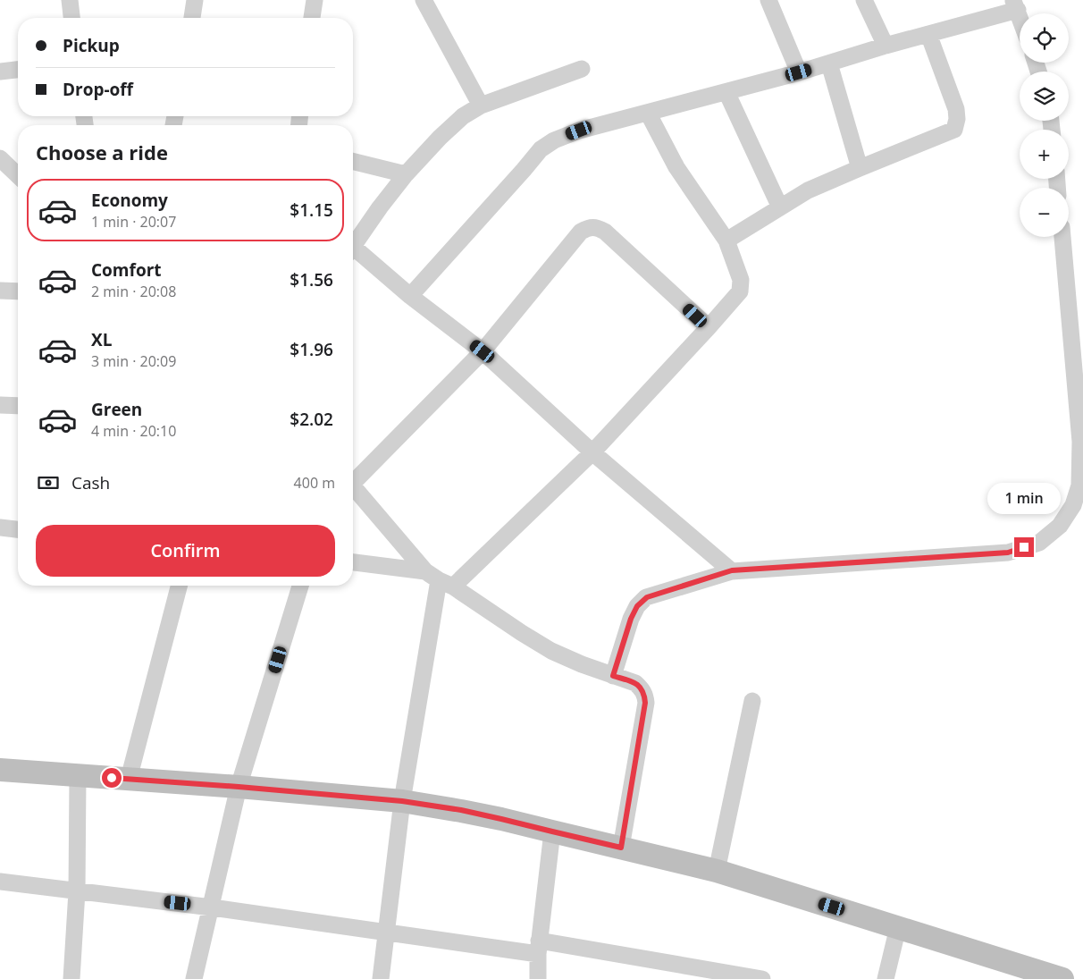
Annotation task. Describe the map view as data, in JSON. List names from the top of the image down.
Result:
{
  "page": {
    "map_buttons": ["+", "−"],
    "banner": ["Pickup", "Drop-off"],
    "heading": "Choose a ride",
    "list": [
      {
        "name": "Economy",
        "note": "1 min · 20:07",
        "value": "$1.15"
      },
      {
        "name": "Comfort",
        "note": "2 min · 20:08",
        "value": "$1.56"
      },
      {
        "name": "XL",
        "note": "3 min · 20:09",
        "value": "$1.96"
      },
      {
        "name": "Green",
        "note": "4 min · 20:10",
        "value": "$2.02"
      }
    ],
    "pay": ["Cash", "400 m"],
    "bubble": "1 min",
    "buttons": "Confirm"
  }
}
